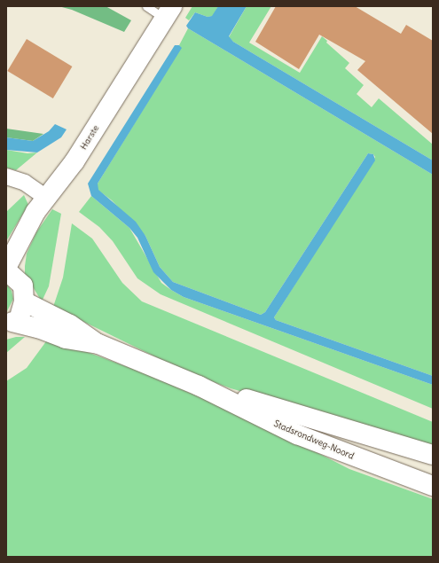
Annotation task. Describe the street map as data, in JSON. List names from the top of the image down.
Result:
{
  "streets": {
    "main road": ["Harste", "Stadsrondweg-Noord"]
  }
}
